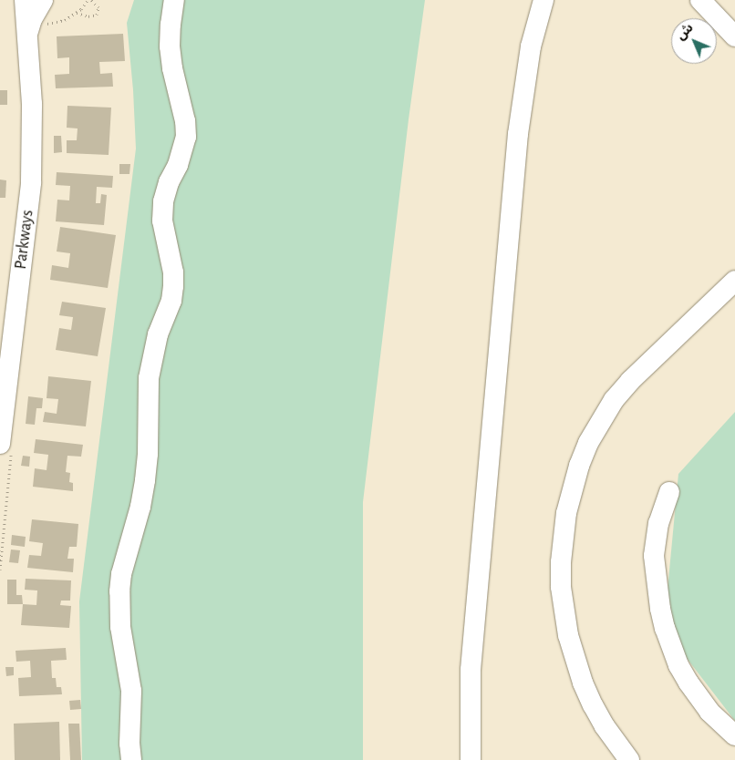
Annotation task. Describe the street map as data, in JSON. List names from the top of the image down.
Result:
{
  "streets": {
    "street": ["Parkways"]
  },
  "north": "top left"
}
